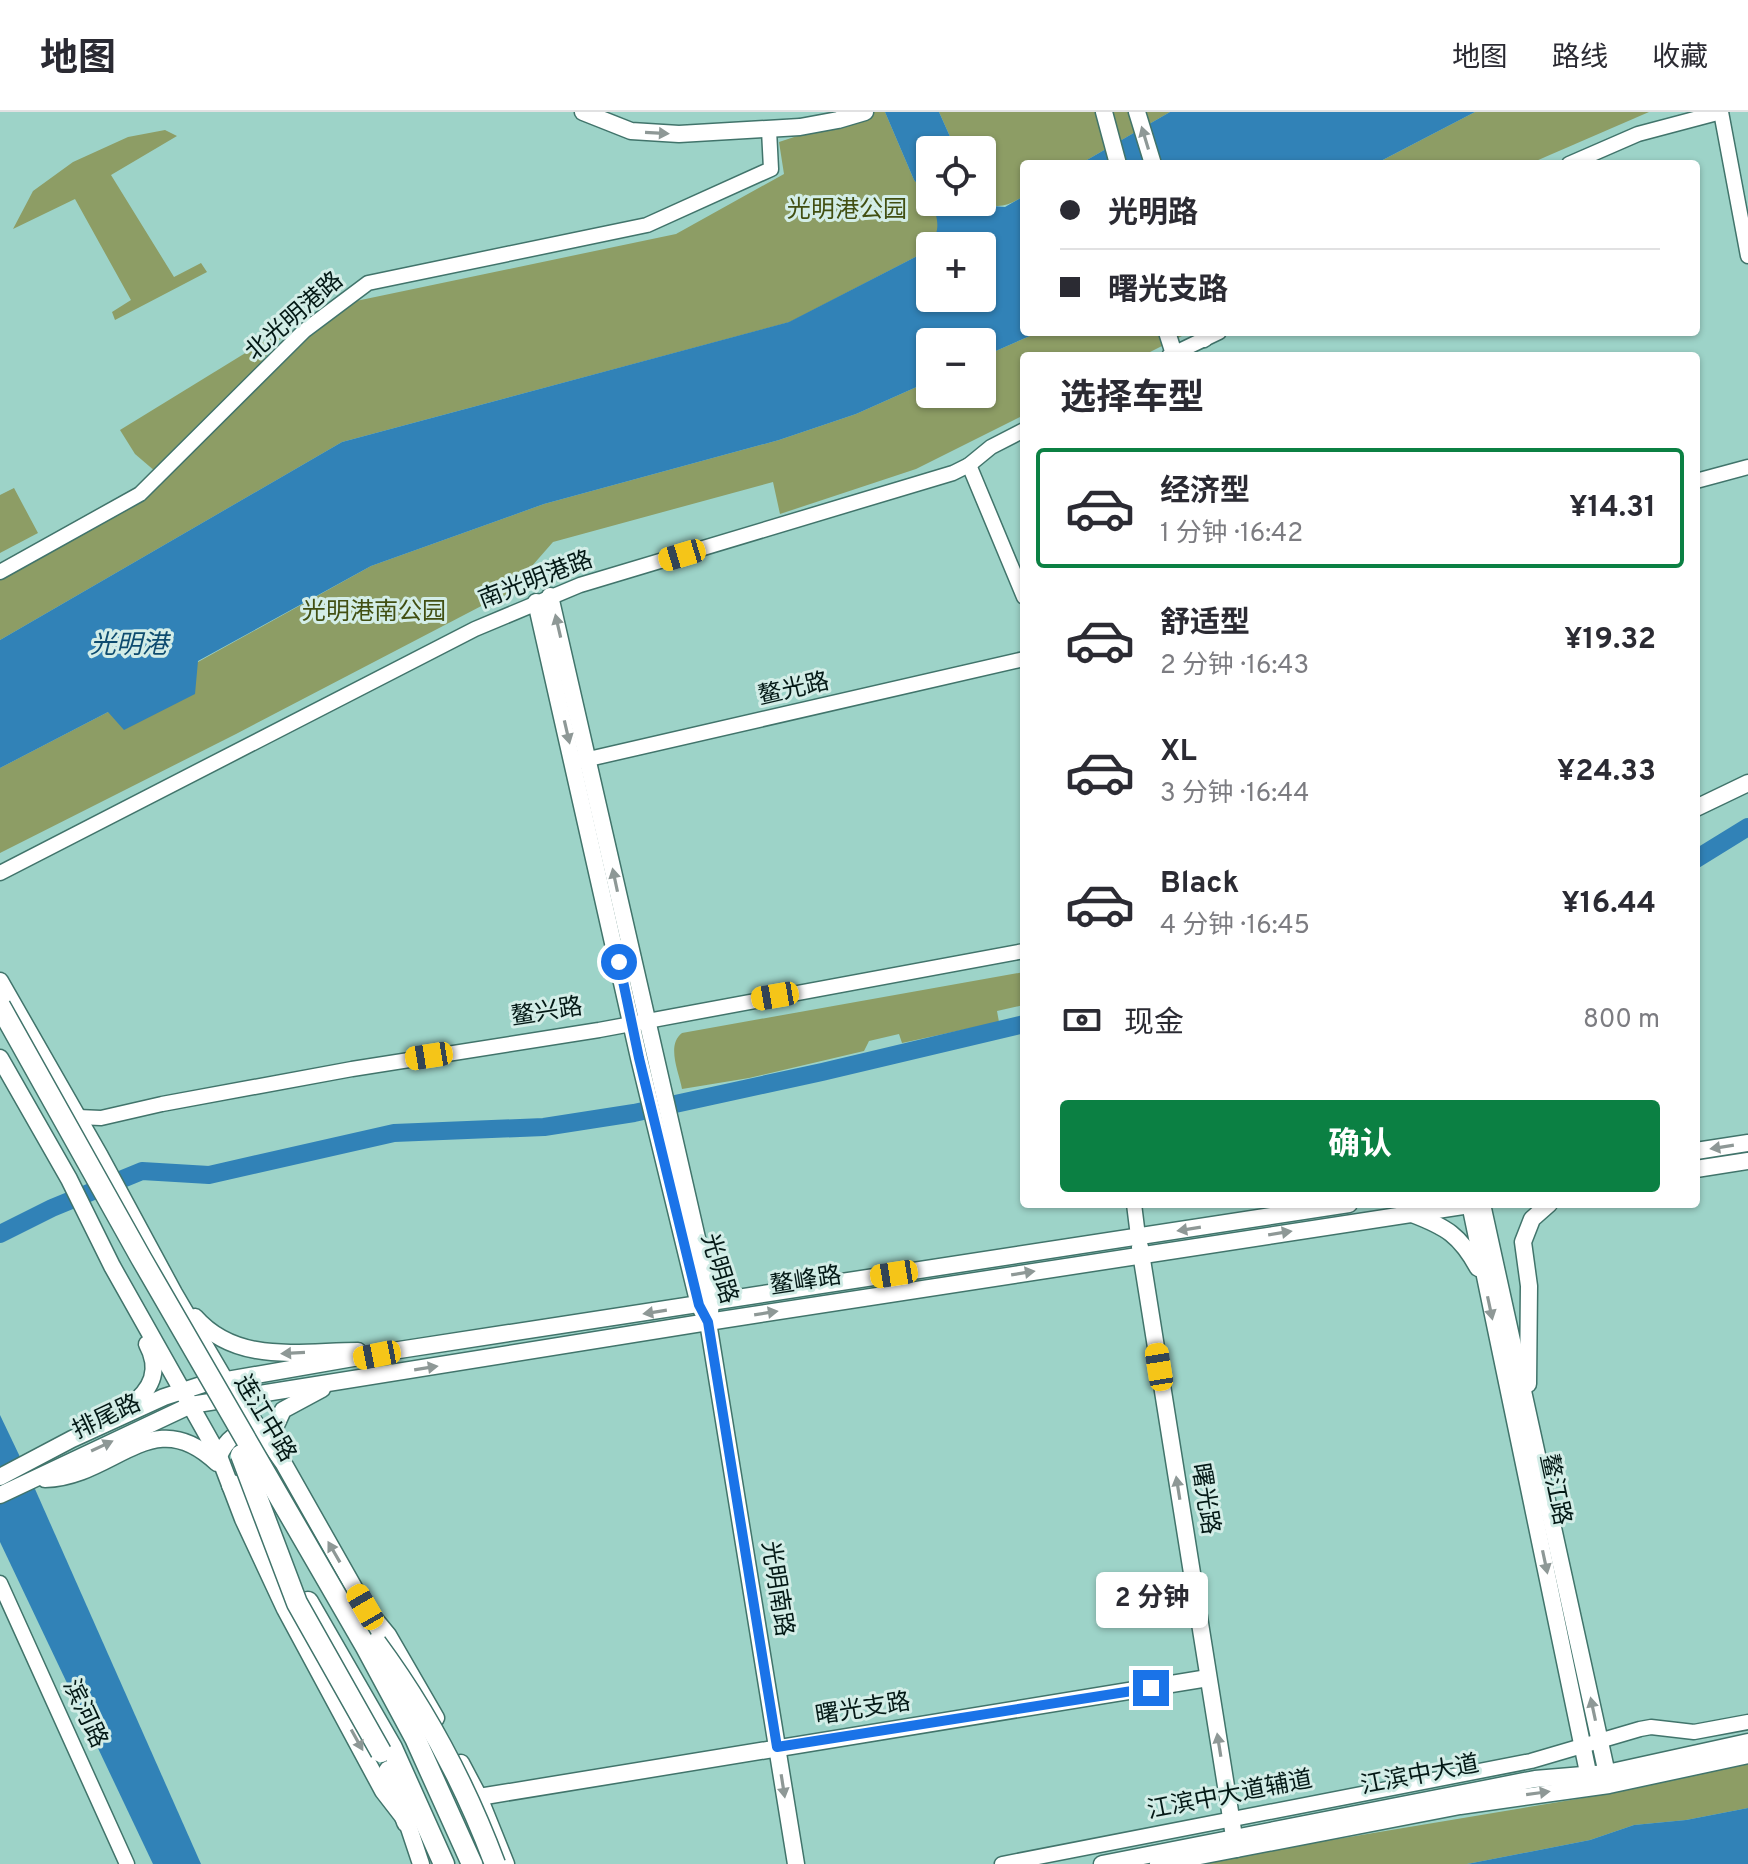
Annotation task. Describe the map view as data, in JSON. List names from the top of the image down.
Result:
{
  "streets": {
    "highway": ["连江中路"],
    "main road": [
      "光明路",
      "鳌峰路",
      "排尾路",
      "鳌江路",
      "曙光路",
      "光明南路",
      "曙光支路",
      "江滨中大道"
    ],
    "street": [
      "北光明港路",
      "南光明港路",
      "鳌光路",
      "鳌兴路",
      "滨河路",
      "江滨中大道辅道"
    ]
  },
  "crossings": [
    ["南光明港路", "光明路"],
    ["鳌光路", "光明路"],
    ["鳌兴路", "光明路"],
    ["光明路", "鳌峰路"],
    ["光明路", "光明南路"],
    ["鳌峰路", "排尾路"],
    ["鳌峰路", "曙光路"],
    ["鳌峰路", "光明南路"],
    ["鳌江路", "江滨中大道"],
    ["鳌江路", "江滨中大道辅道"],
    ["曙光路", "曙光支路"],
    ["曙光路", "江滨中大道"],
    ["曙光路", "江滨中大道辅道"],
    ["光明南路", "曙光支路"]
  ],
  "one_way": ["曙光路"],
  "water": ["光明港"],
  "parks": ["光明港公园", "光明港南公园"],
  "page": {
    "header": "地图",
    "nav": ["地图", "路线", "收藏"],
    "map_buttons": ["+", "−"],
    "banner": ["光明路", "曙光支路"],
    "heading": "选择车型",
    "list": [
      {
        "name": "经济型",
        "note": "1 分钟 · 16:42",
        "value": "¥14.31"
      },
      {
        "name": "舒适型",
        "note": "2 分钟 · 16:43",
        "value": "¥19.32"
      },
      {
        "name": "XL",
        "note": "3 分钟 · 16:44",
        "value": "¥24.33"
      },
      {
        "name": "Black",
        "note": "4 分钟 · 16:45",
        "value": "¥16.44"
      }
    ],
    "pay": ["现金", "800 m"],
    "buttons": "确认",
    "bubble": "2 分钟"
  }
}
